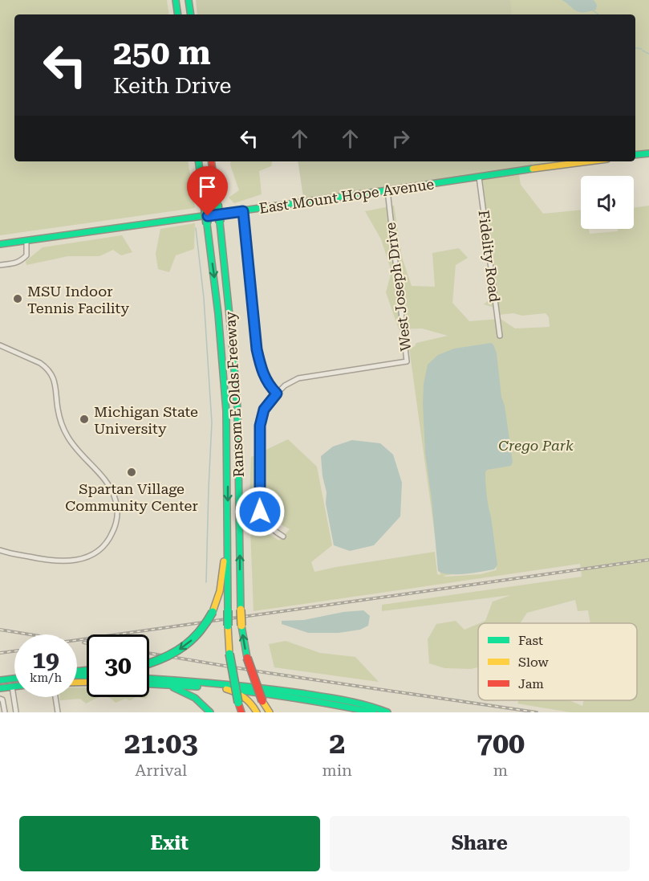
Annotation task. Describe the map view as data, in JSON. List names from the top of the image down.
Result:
{
  "streets": {
    "main road": ["East Mount Hope Avenue", "Ransom E Olds Freeway"],
    "street": ["Fidelity Road", "West Joseph Drive"]
  },
  "crossings": [
    ["East Mount Hope Avenue", "Fidelity Road"],
    ["East Mount Hope Avenue", "West Joseph Drive"]
  ],
  "parks": ["Crego Park"],
  "places": ["MSU Indoor Tennis Facility", "Michigan State University", "Spartan Village Community Center"],
  "legend": ["Fast", "Slow", "Jam"],
  "page": {
    "turn": ["250 m", "Keith Drive"],
    "speed": "19 km/h",
    "limit": "30",
    "eta": [
      "21:03",
      "Arrival",
      "2",
      "min",
      "700",
      "m"
    ],
    "buttons": ["Exit", "Share"]
  }
}
